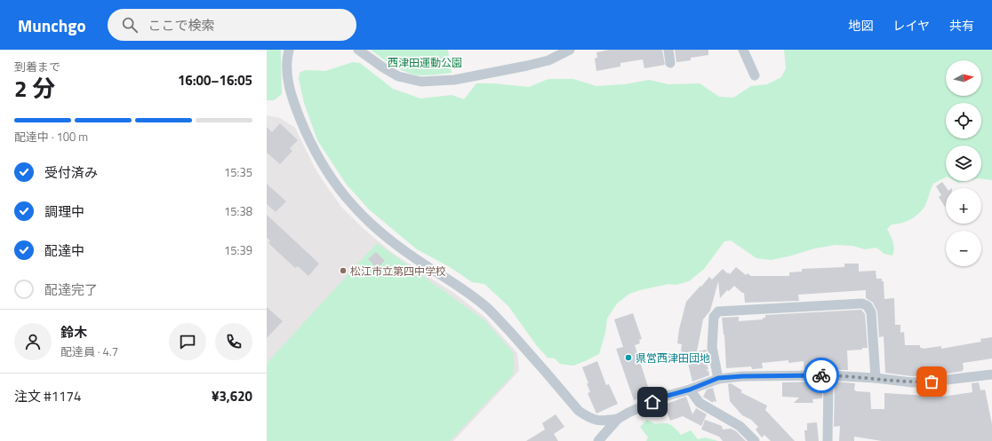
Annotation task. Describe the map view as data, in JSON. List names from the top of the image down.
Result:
{
  "parks": ["西津田運動公園"],
  "places": ["松江市立第四中学校", "県営西津田団地"],
  "north": "right",
  "page": {
    "header": "Munchgo",
    "search": "ここで検索",
    "nav": ["地図", "レイヤ", "共有"],
    "heading": ["2 分", "到着まで", "16:00–16:05"],
    "panel": [
      "鈴木",
      "配達員 · 4.7",
      "注文 #1174",
      "¥3,620"
    ],
    "map_buttons": ["+", "−"],
    "bar": "配達中 · 100 m",
    "list": [
      ["受付済み", "15:35"],
      ["調理中", "15:38"],
      ["配達中", "15:39"],
      "配達完了"
    ]
  }
}
